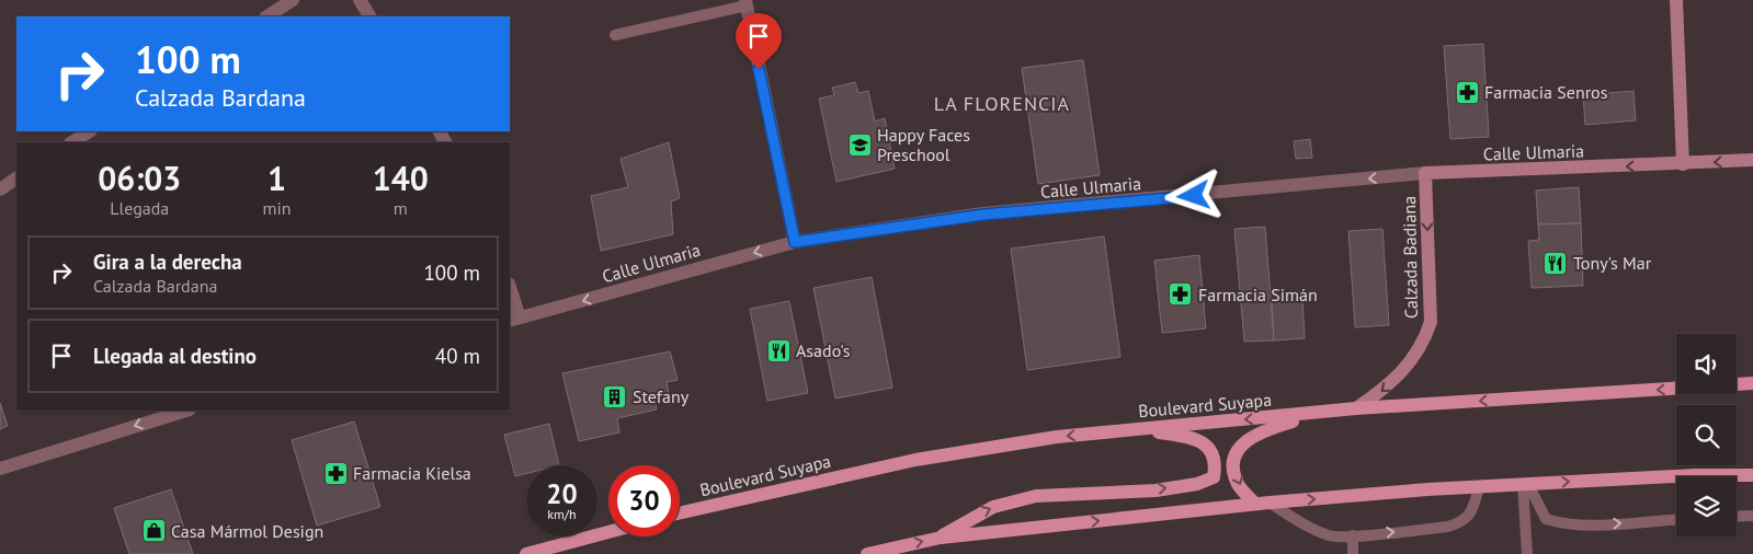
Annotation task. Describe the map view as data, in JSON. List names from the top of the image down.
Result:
{
  "streets": {
    "main road": ["Boulevard Suyapa"],
    "street": ["Calle Ulmaria", "Calzada Badiana"]
  },
  "crossings": [
    ["Calle Ulmaria", "Calzada Badiana"],
    ["Calzada Badiana", "Boulevard Suyapa"]
  ],
  "one_way": ["Calle Ulmaria", "Calzada Badiana"],
  "districts": ["LA FLORENCIA"],
  "places": {
    "pharmacy": ["Farmacia Senros", "Farmacia Simán", "Farmacia Kielsa"],
    "school or university": ["Happy Faces Preschool"],
    "restaurant": ["Tony's Mar", "Asado's"],
    "building": ["Stefany"],
    "shop": ["Casa Mármol Design"]
  },
  "page": {
    "turn": ["100 m", "Calzada Bardana"],
    "eta": [
      "06:03",
      "Llegada",
      "1",
      "min",
      "140",
      "m"
    ],
    "list": [
      {
        "name": "Gira a la derecha",
        "note": "Calzada Bardana",
        "value": "100 m"
      },
      {
        "name": "Llegada al destino",
        "value": "40 m"
      }
    ],
    "speed": "20 km/h",
    "limit": "30"
  }
}
